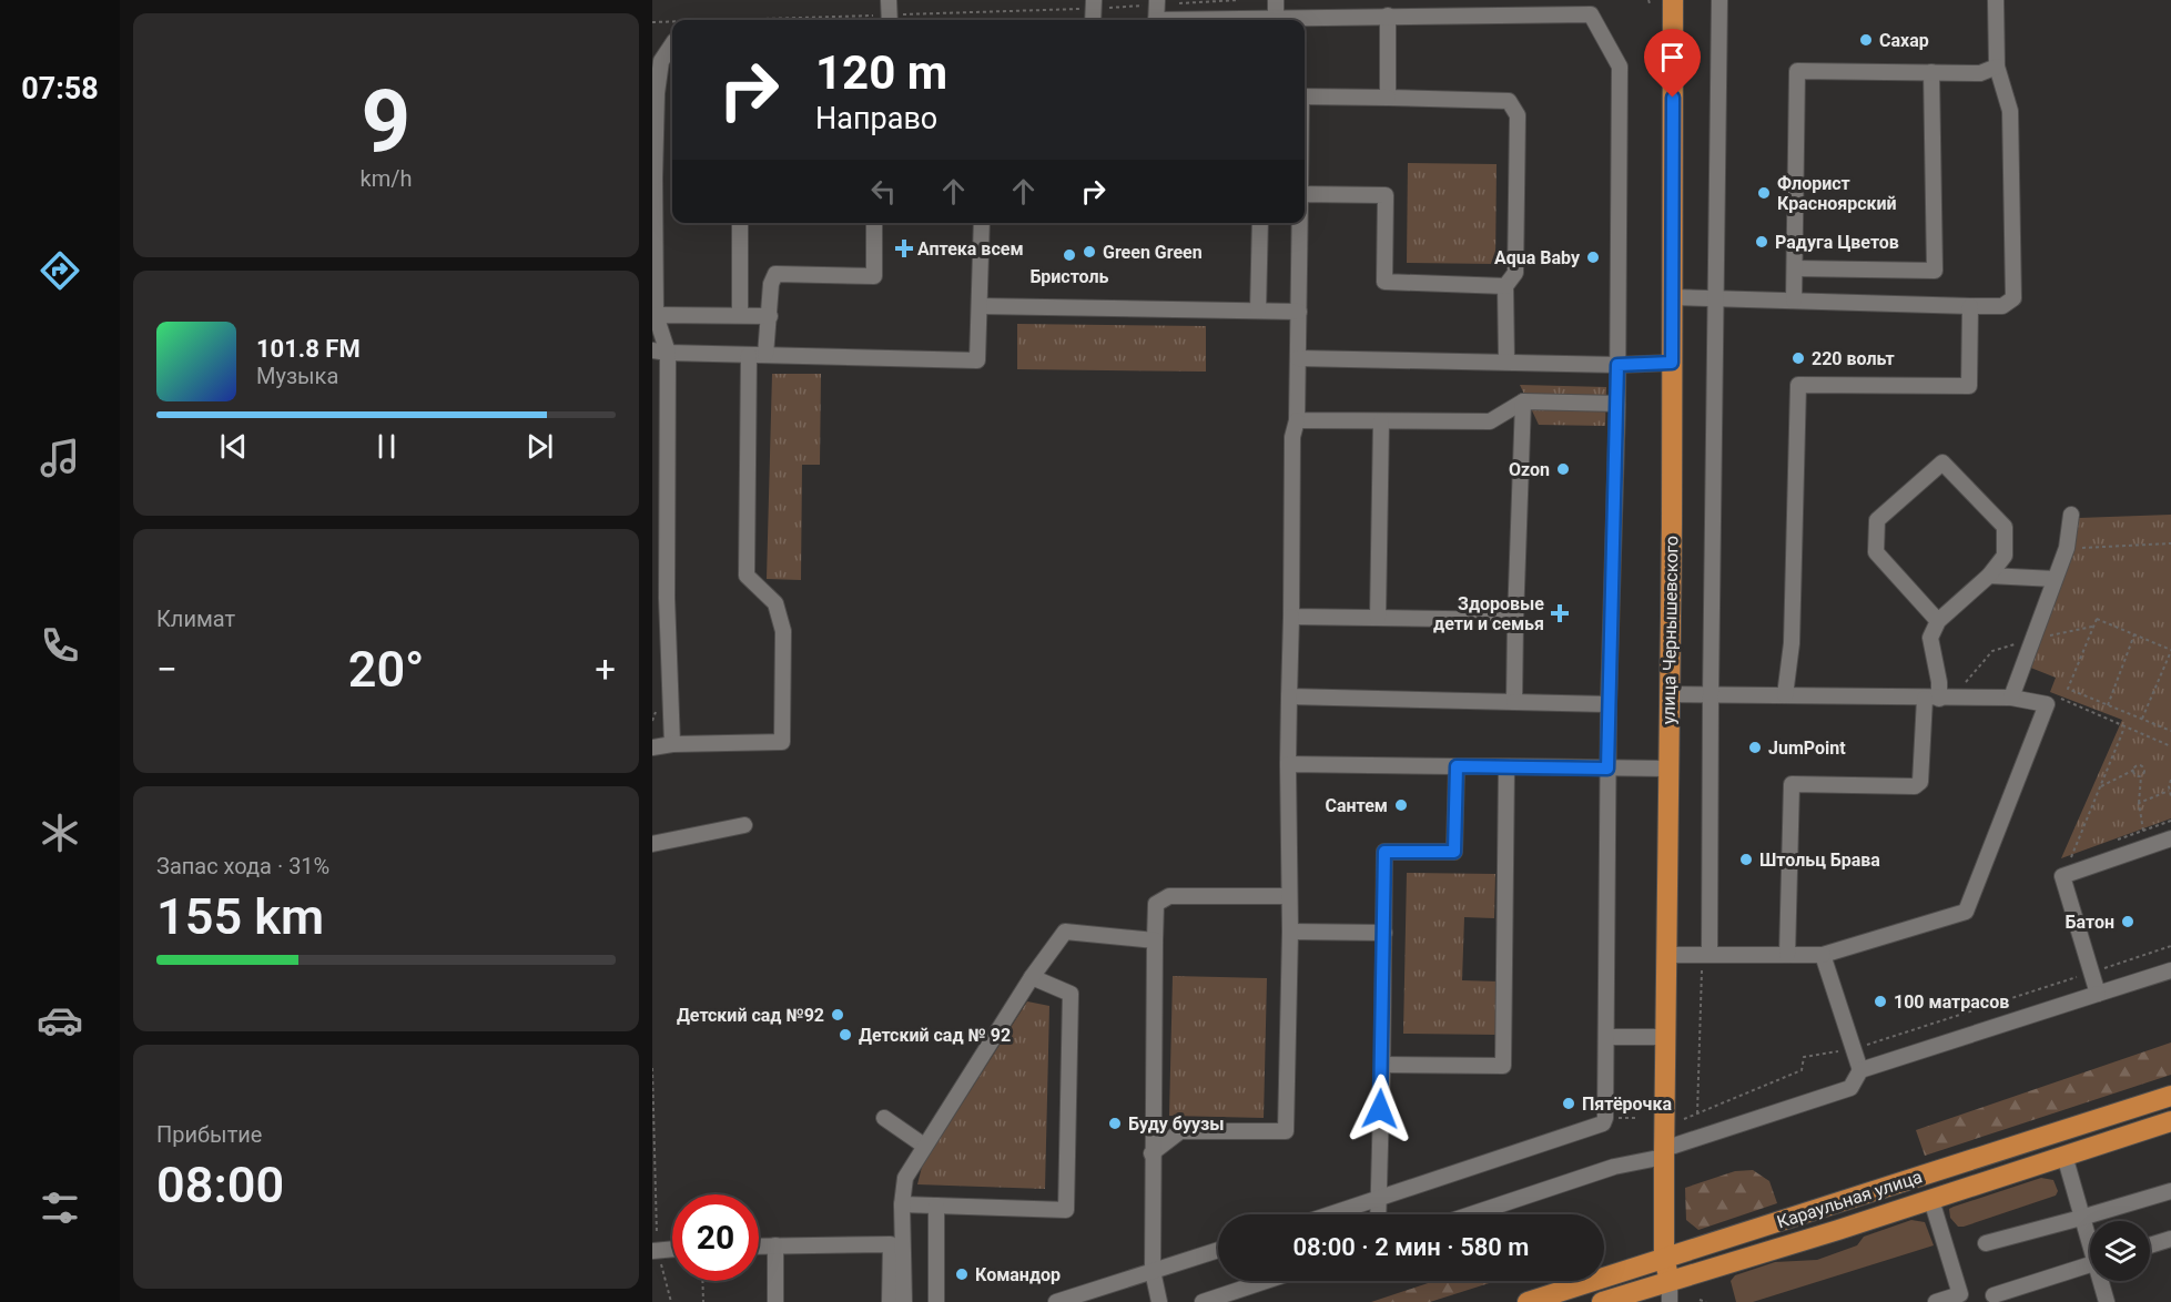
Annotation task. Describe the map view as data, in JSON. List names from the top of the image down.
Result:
{
  "streets": {
    "main road": ["улица Чернышевского", "Караульная улица"]
  },
  "crossings": [
    ["улица Чернышевского", "Караульная улица"]
  ],
  "places": {
    "other": [
      "Сахар",
      "Флорист Красноярский",
      "Радуга Цветов",
      "Green Green",
      "Бристоль",
      "Aqua Baby",
      "220 вольт",
      "Ozon",
      "JumPoint",
      "Сантем",
      "Штольц Брава",
      "Батон",
      "100 матрасов",
      "Детский сад №92",
      "Детский сад № 92",
      "Пятёрочка",
      "Буду буузы",
      "Командор"
    ],
    "health": ["Аптека всем", "Здоровые дети и семья"]
  },
  "page": {
    "tabs": "07:58",
    "tile": [
      ["9", "km/h"],
      "Климат",
      ["Запас хода · 31%", "155 km"],
      ["Прибытие", "08:00"]
    ],
    "turn": ["120 m", "Направо"],
    "song": ["101.8 FM", "Музыка"],
    "heat": ["−", "20°", "+"],
    "limit": "20",
    "trip": "08:00 · 2 мин · 580 m"
  }
}
